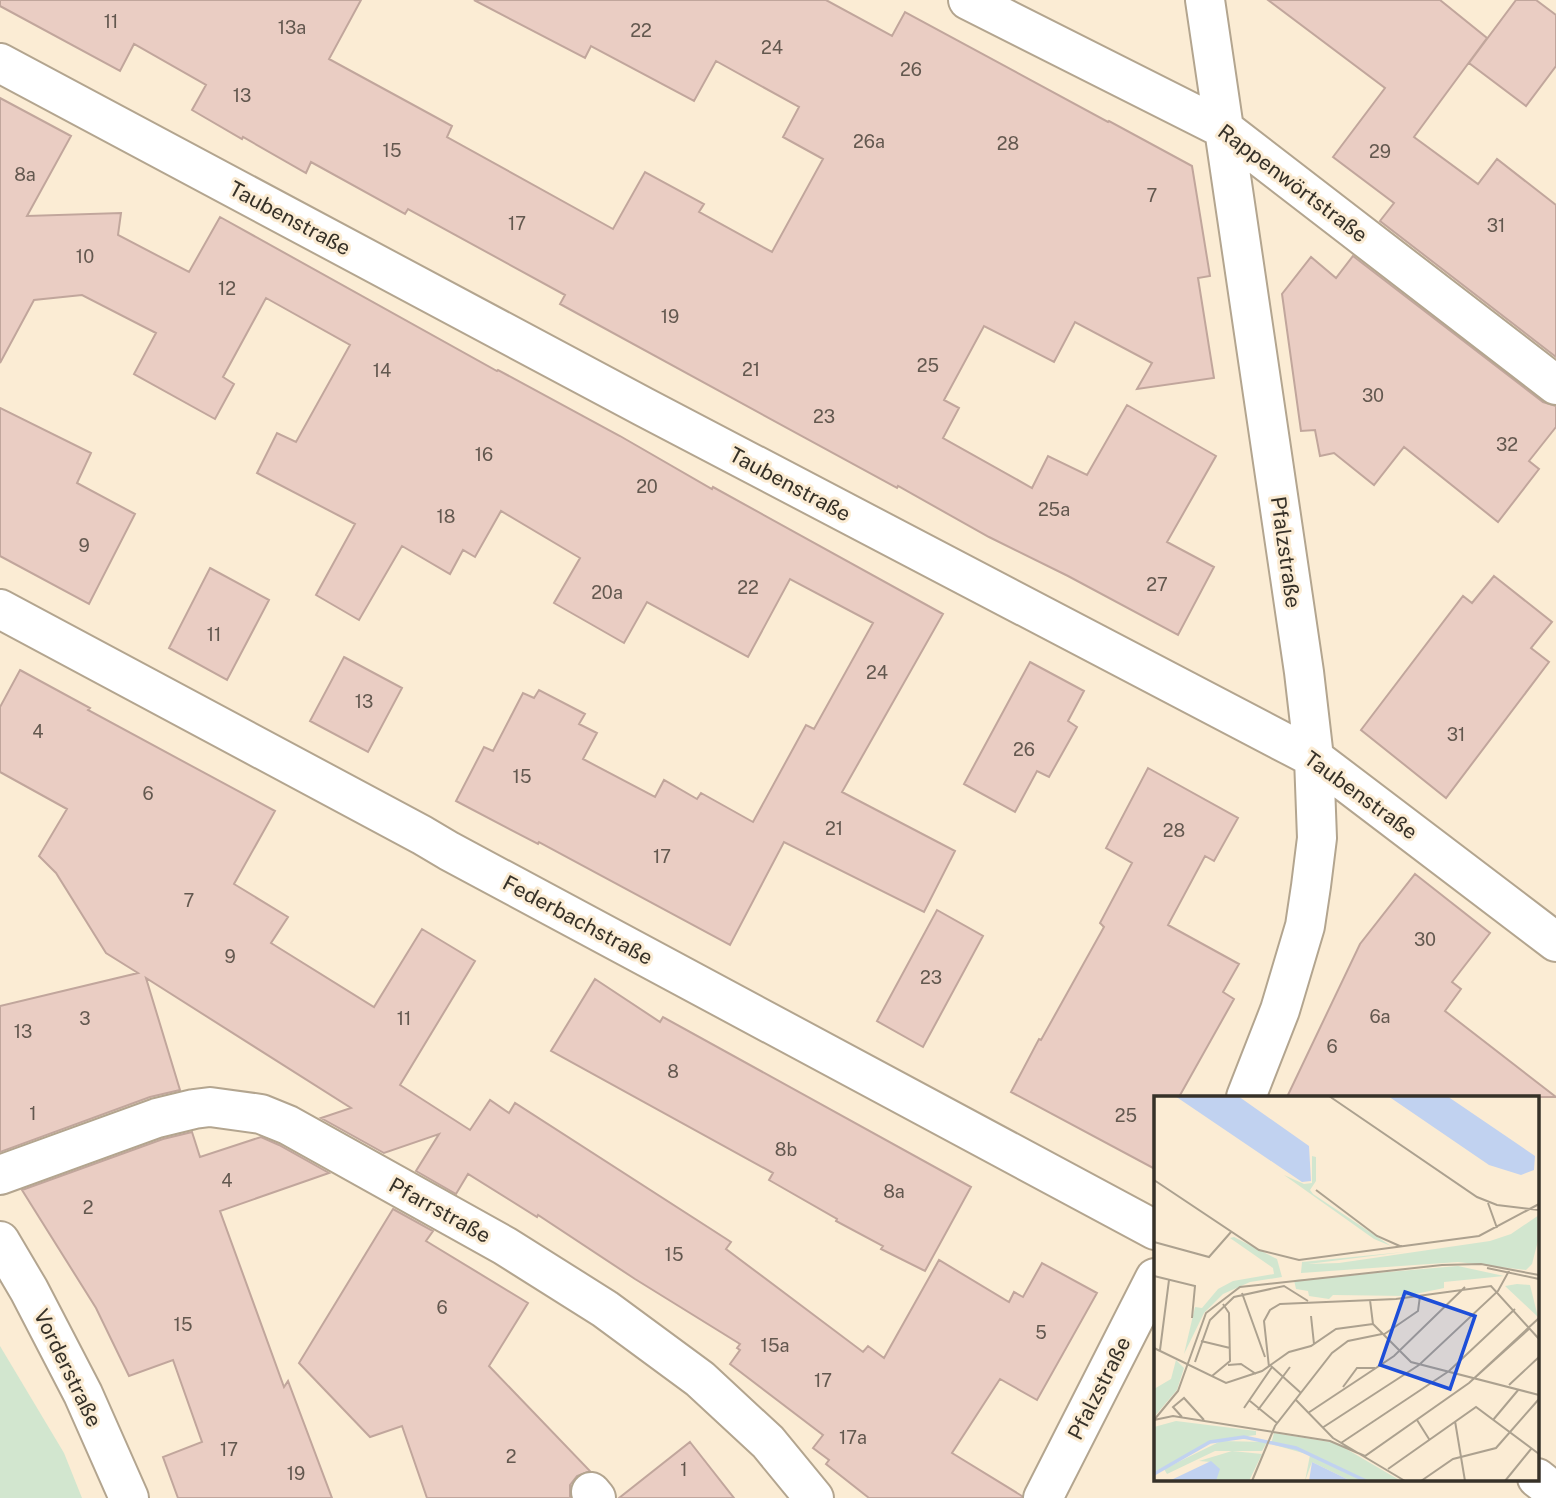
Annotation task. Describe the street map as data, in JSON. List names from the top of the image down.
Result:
{
  "streets": {
    "street": [
      "Rappenwörtstraße",
      "Taubenstraße",
      "Pfalzstraße",
      "Federbachstraße",
      "Pfarrstraße",
      "Vorderstraße"
    ]
  },
  "crossings": [
    ["Rappenwörtstraße", "Pfalzstraße"],
    ["Taubenstraße", "Pfalzstraße"]
  ],
  "house_numbers": [
    "11",
    "13a",
    "22",
    "24",
    "26",
    "13",
    "26a",
    "28",
    "15",
    "29",
    "8a",
    "7",
    "17",
    "31",
    "10",
    "12",
    "19",
    "25",
    "21",
    "14",
    "30",
    "23",
    "32",
    "16",
    "20",
    "25a",
    "18",
    "9",
    "27",
    "22",
    "20a",
    "11",
    "24",
    "13",
    "4",
    "31",
    "26",
    "15",
    "6",
    "21",
    "28",
    "17",
    "7",
    "30",
    "9",
    "23",
    "6a",
    "3",
    "11",
    "13",
    "6",
    "8",
    "1",
    "25",
    "8b",
    "4",
    "8a",
    "2",
    "15",
    "6",
    "15",
    "5",
    "15a",
    "17",
    "17a",
    "17",
    "2",
    "1",
    "19"
  ]
}
